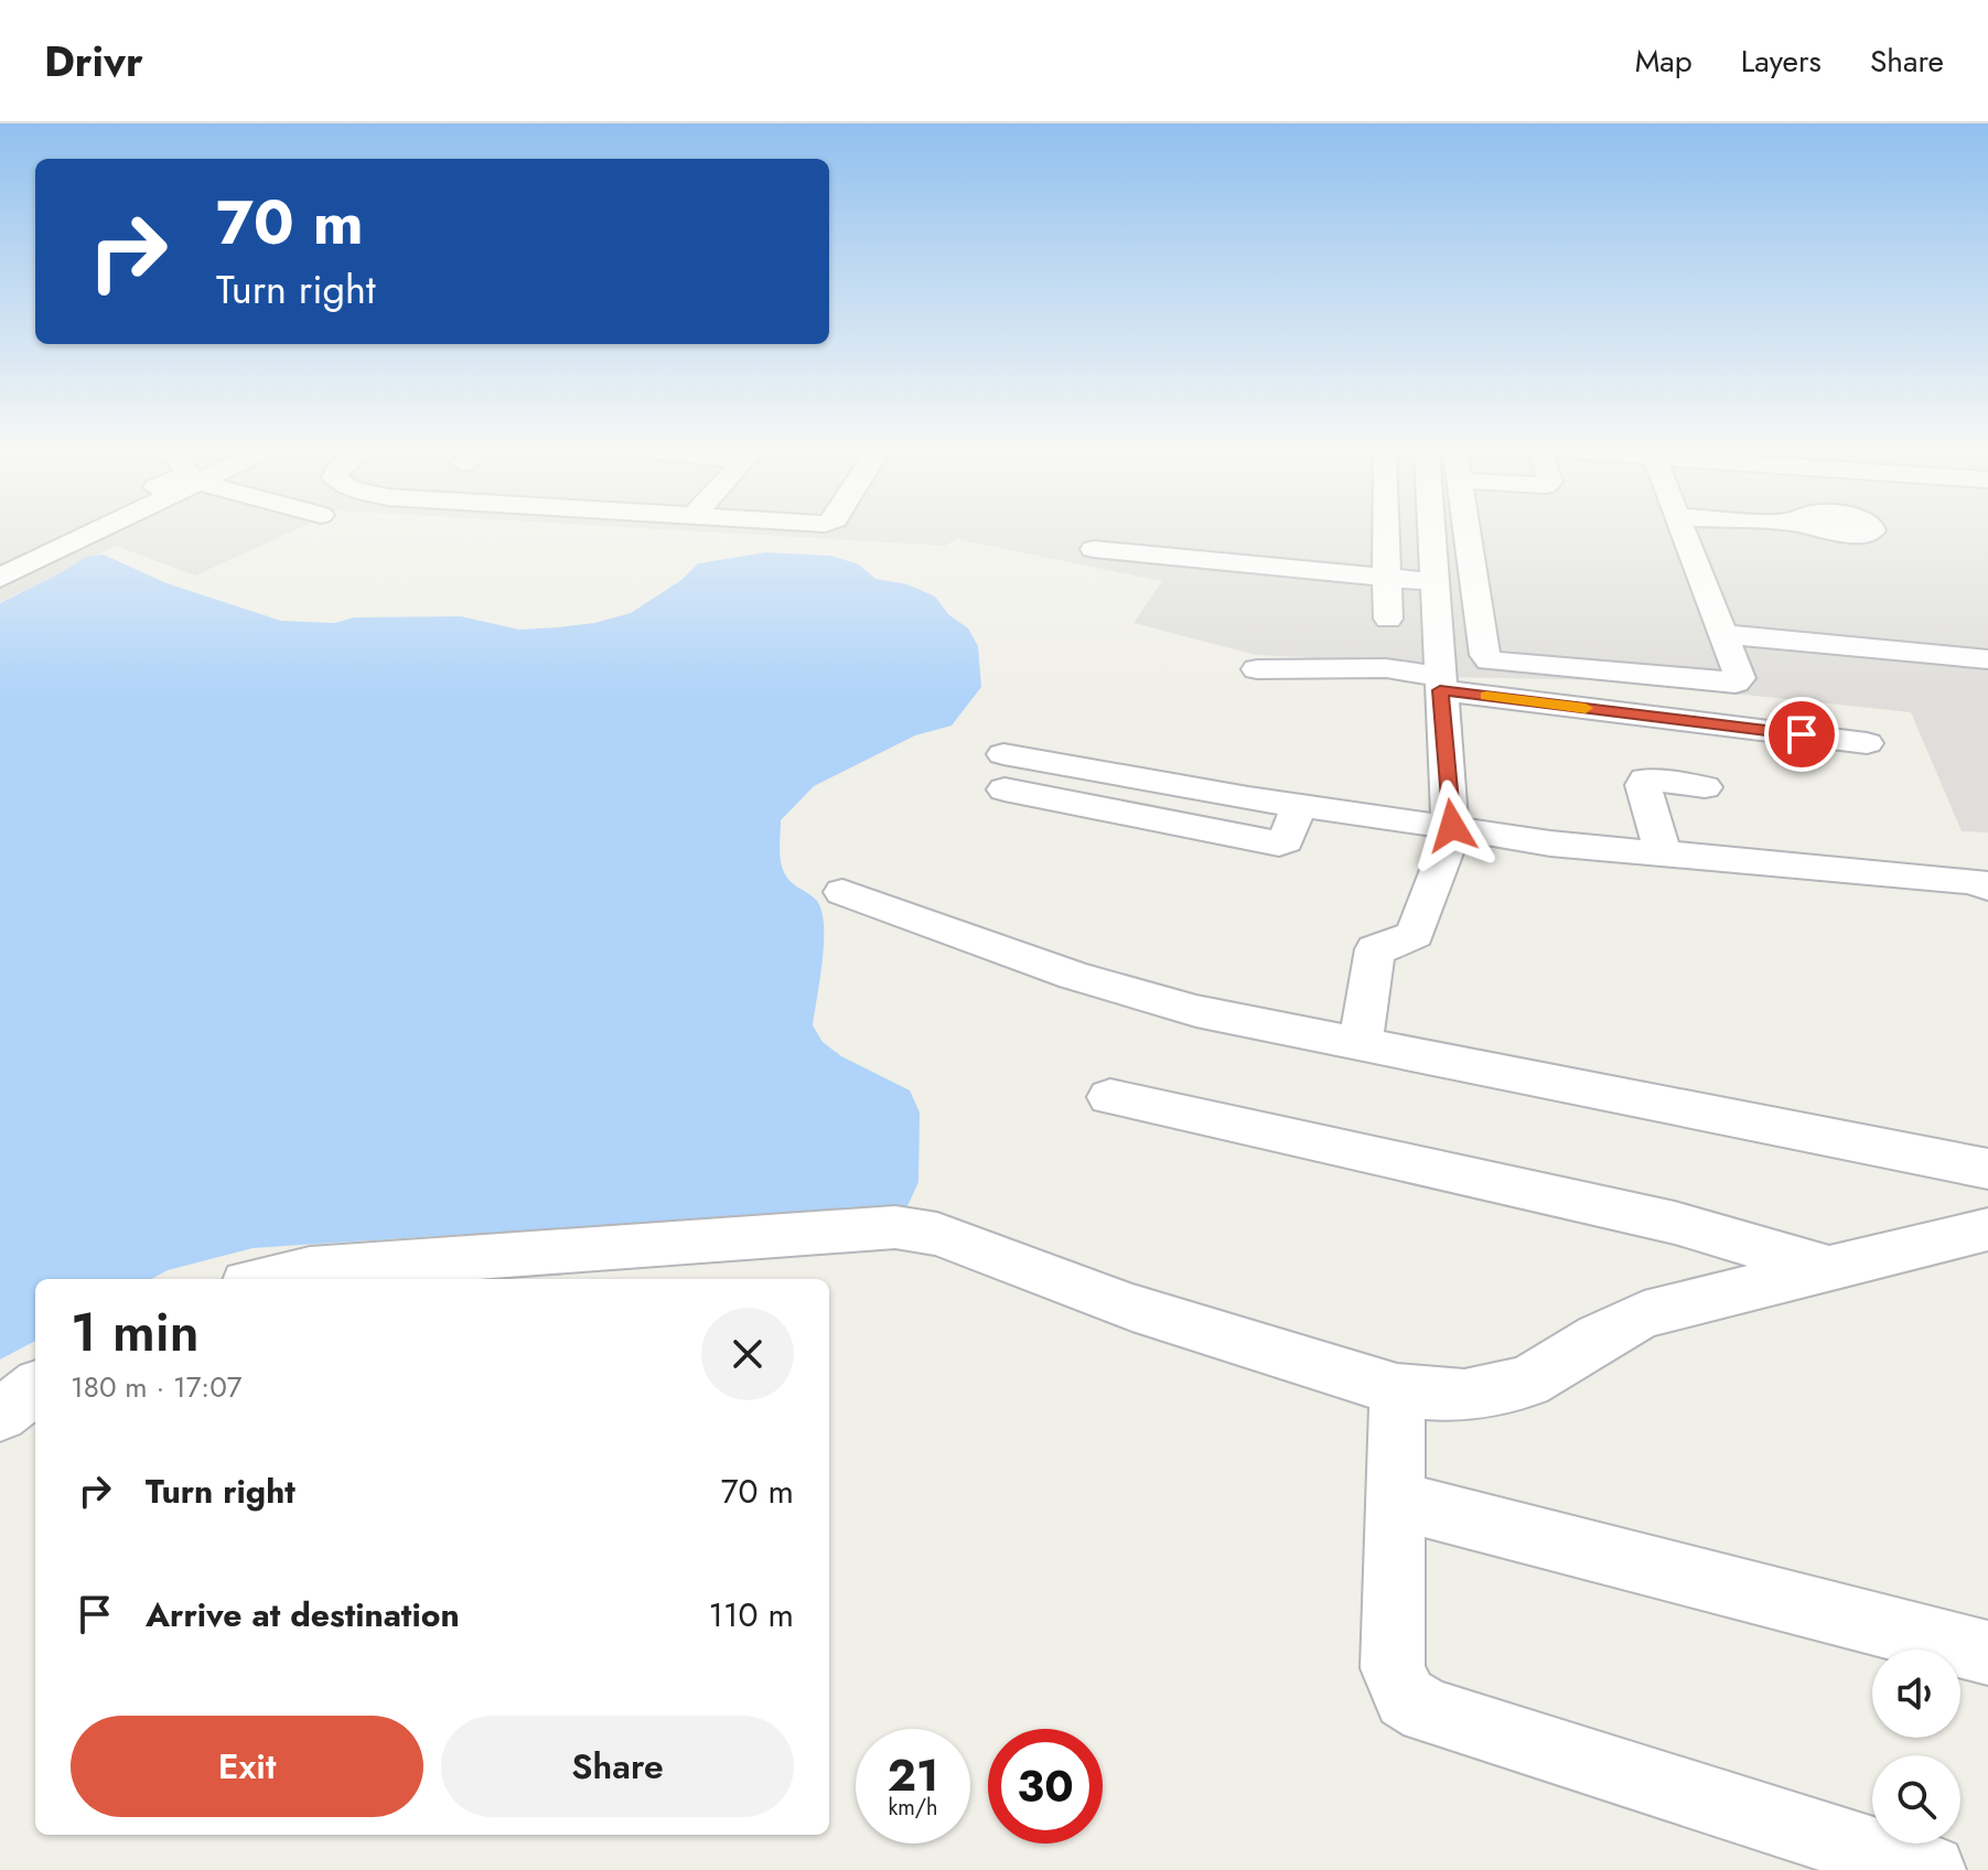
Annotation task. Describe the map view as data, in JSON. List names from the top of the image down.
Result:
{
  "page": {
    "header": "Drivr",
    "nav": ["Map", "Layers", "Share"],
    "turn": ["70 m", "Turn right"],
    "heading": ["1 min", "180 m · 17:07"],
    "list": [
      {
        "name": "Turn right",
        "value": "70 m"
      },
      {
        "name": "Arrive at destination",
        "value": "110 m"
      }
    ],
    "buttons": ["Exit", "Share"],
    "speed": "21 km/h",
    "limit": "30"
  }
}
